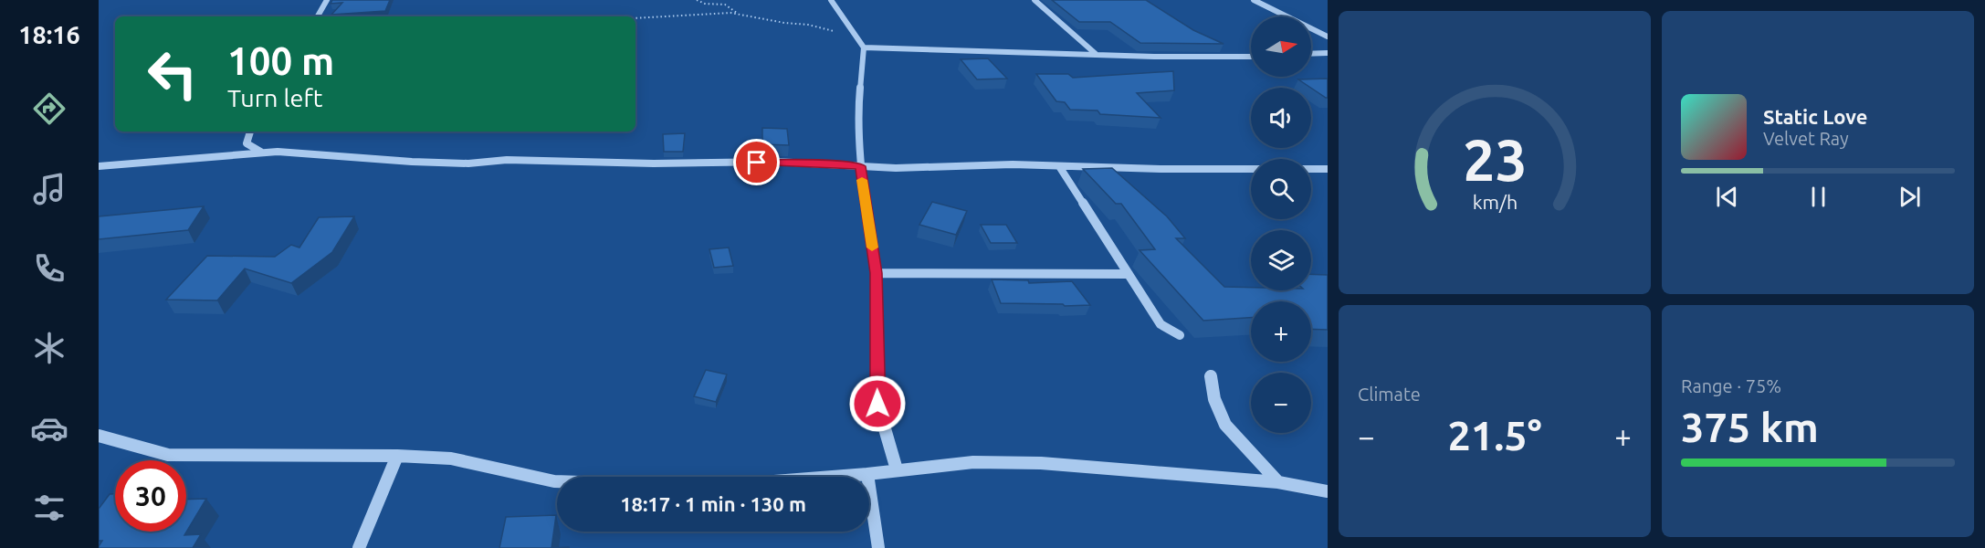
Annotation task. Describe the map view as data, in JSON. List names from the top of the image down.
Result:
{
  "north": "right",
  "page": {
    "tabs": "18:16",
    "map_buttons": ["+", "−"],
    "turn": ["100 m", "Turn left"],
    "song": ["Static Love", "Velvet Ray"],
    "tile": [
      "Climate",
      ["Range · 75%", "375 km"]
    ],
    "heat": ["−", "21.5°", "+"],
    "limit": "30",
    "trip": "18:17 · 1 min · 130 m",
    "gauge": ["23", "km/h"]
  }
}
